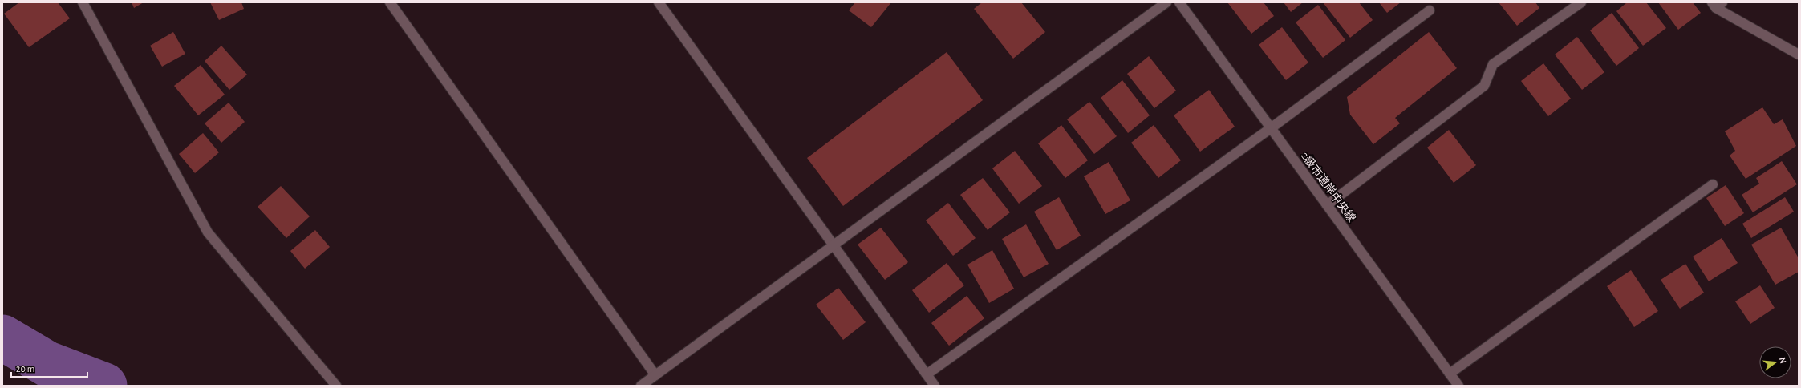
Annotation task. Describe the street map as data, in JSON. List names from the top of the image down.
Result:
{
  "streets": {
    "street": ["2級市道岸中央線"]
  },
  "scale_bar": "20 m",
  "north": "right"
}
